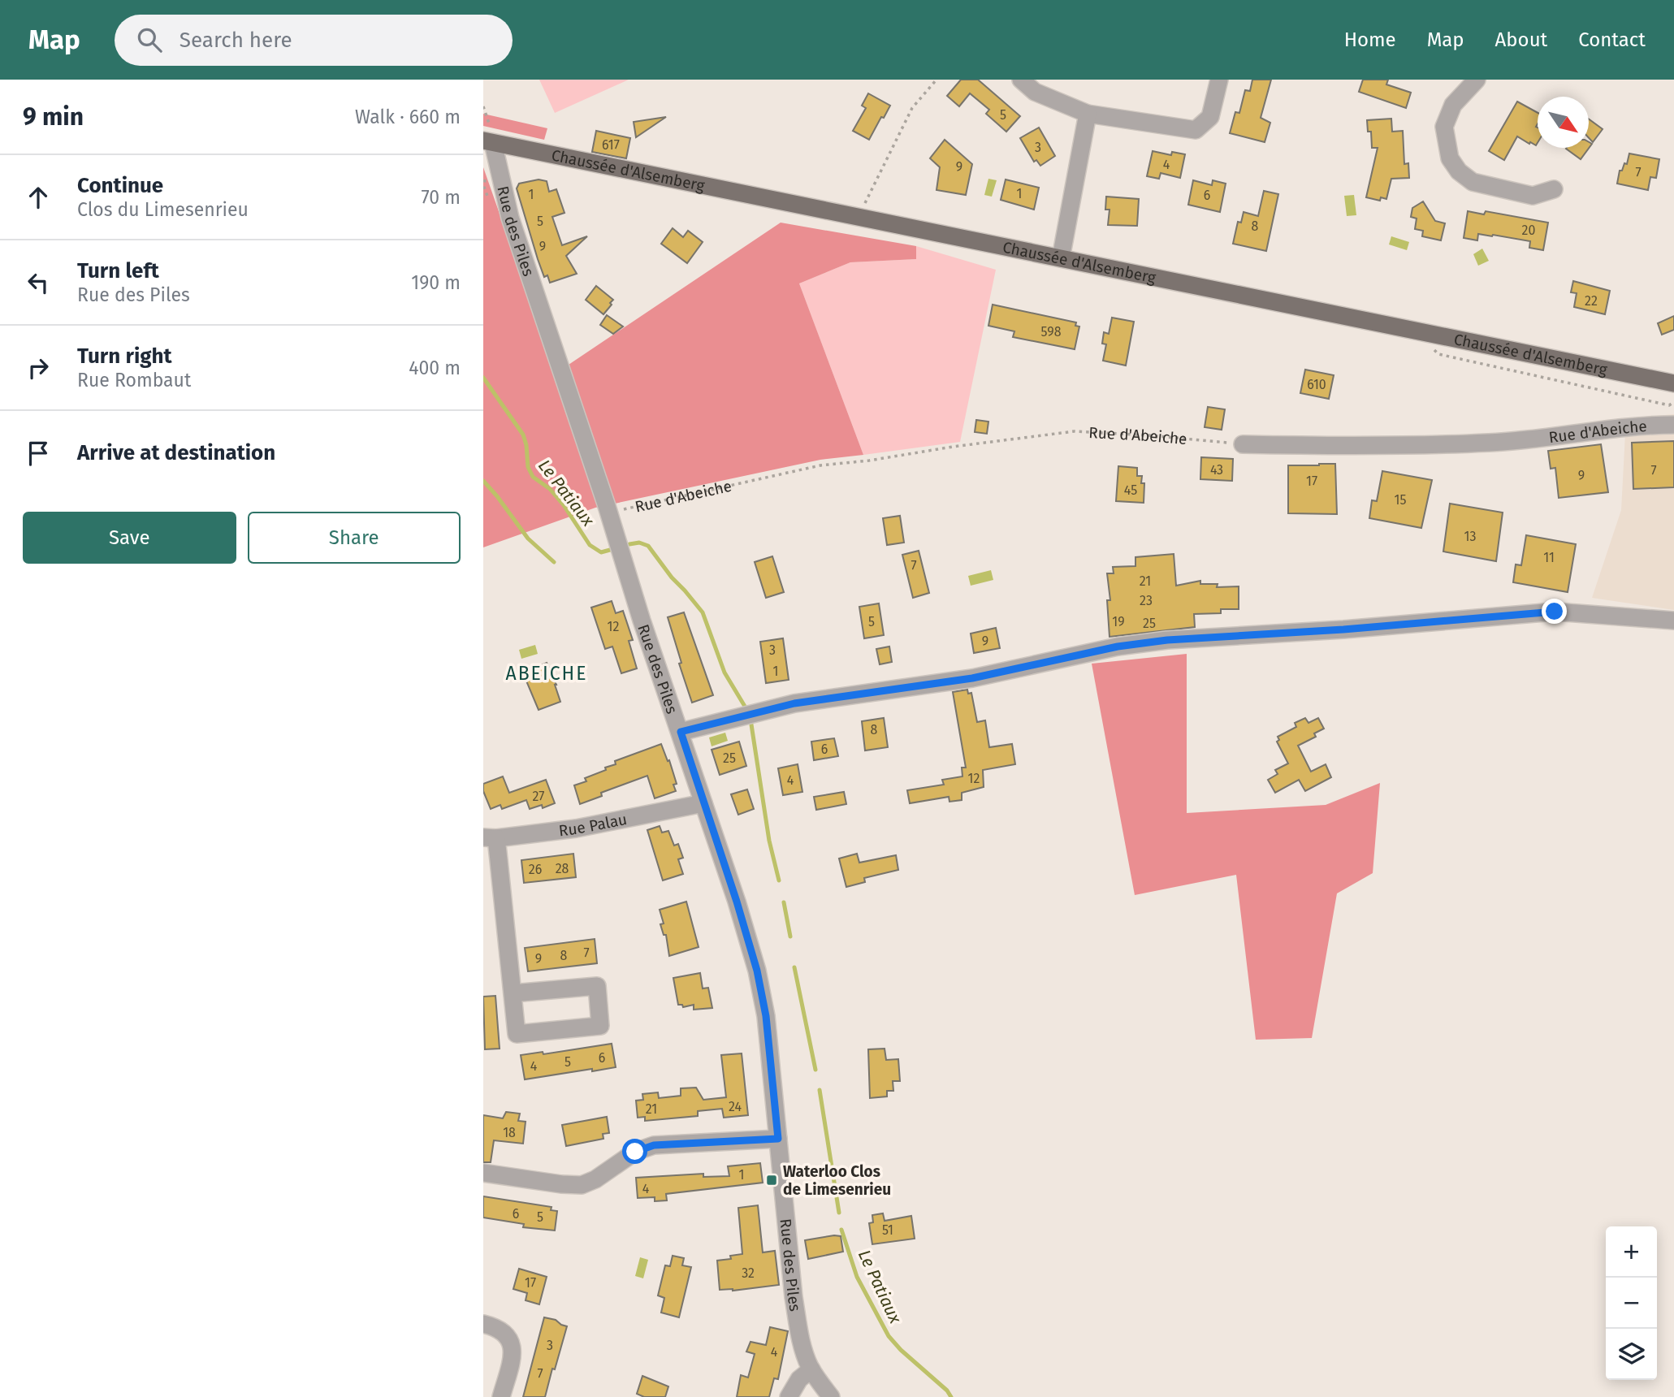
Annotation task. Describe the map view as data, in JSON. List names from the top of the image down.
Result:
{
  "streets": {
    "main road": ["Chaussée d'Alsemberg"],
    "street": ["Rue des Piles", "Rue d'Abeiche", "Rue Palau"]
  },
  "crossings": [
    ["Chaussée d'Alsemberg", "Rue des Piles"],
    ["Rue des Piles", "Rue d'Abeiche"],
    ["Rue des Piles", "Rue Palau"]
  ],
  "districts": ["ABEICHE"],
  "water": ["Le Patiaux"],
  "places": {
    "transit": ["Waterloo Clos de Limesenrieu"]
  },
  "house_numbers": [
    "5",
    "617",
    "3",
    "4",
    "9",
    "7",
    "1",
    "1",
    "6",
    "5",
    "8",
    "20",
    "9",
    "22",
    "598",
    "610",
    "43",
    "7",
    "9",
    "17",
    "45",
    "15",
    "13",
    "11",
    "7",
    "21",
    "23",
    "5",
    "19",
    "25",
    "12",
    "9",
    "3",
    "1",
    "8",
    "6",
    "25",
    "12",
    "4",
    "27",
    "28",
    "26",
    "7",
    "8",
    "9",
    "6",
    "5",
    "4",
    "24",
    "21",
    "18",
    "1",
    "4",
    "6",
    "5",
    "51",
    "32",
    "17",
    "3",
    "4",
    "7"
  ],
  "north": "bottom right",
  "page": {
    "header": "Map",
    "search": "Search here",
    "nav": [
      "Home",
      "Map",
      "About",
      "Contact"
    ],
    "heading": ["9 min", "Walk · 660 m"],
    "list": [
      ["Continue", "Clos du Limesenrieu", "70 m"],
      ["Turn left", "Rue des Piles", "190 m"],
      ["Turn right", "Rue Rombaut", "400 m"],
      "Arrive at destination"
    ],
    "buttons": ["Save", "Share"],
    "map_buttons": ["+", "−"]
  }
}
